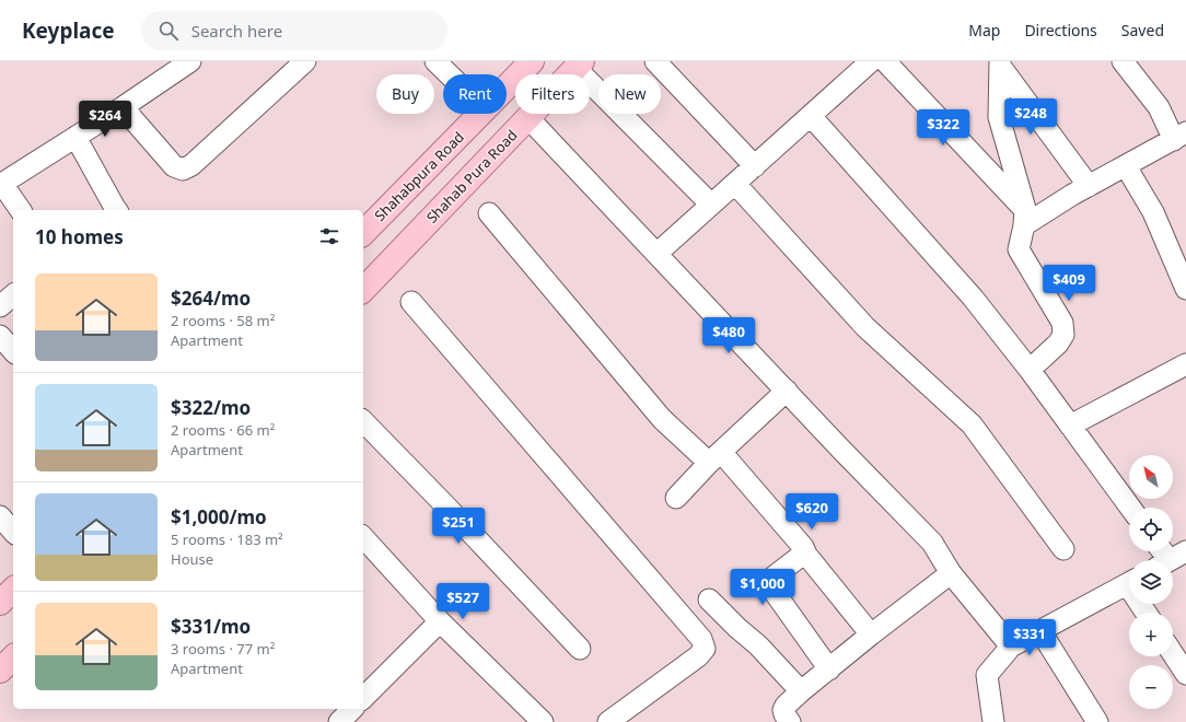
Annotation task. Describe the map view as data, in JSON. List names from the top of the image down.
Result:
{
  "streets": {
    "main road": ["Shahabpura Road", "Shahab Pura Road"]
  },
  "north": "top left",
  "page": {
    "header": "Keyplace",
    "search": "Search here",
    "nav": ["Map", "Directions", "Saved"],
    "chip": [
      "Buy",
      "Rent",
      "Filters",
      "New"
    ],
    "price": [
      "$248",
      "$264",
      "$322",
      "$409",
      "$480",
      "$620",
      "$251",
      "$1,000",
      "$527",
      "$331"
    ],
    "heading": "10 homes",
    "list": [
      {
        "name": "$264/mo",
        "note": "2 rooms · 58 m² · Apartment"
      },
      {
        "name": "$322/mo",
        "note": "2 rooms · 66 m² · Apartment"
      },
      {
        "name": "$1,000/mo",
        "note": "5 rooms · 183 m² · House"
      },
      {
        "name": "$331/mo",
        "note": "3 rooms · 77 m² · Apartment"
      }
    ],
    "map_buttons": ["+", "−"]
  }
}
